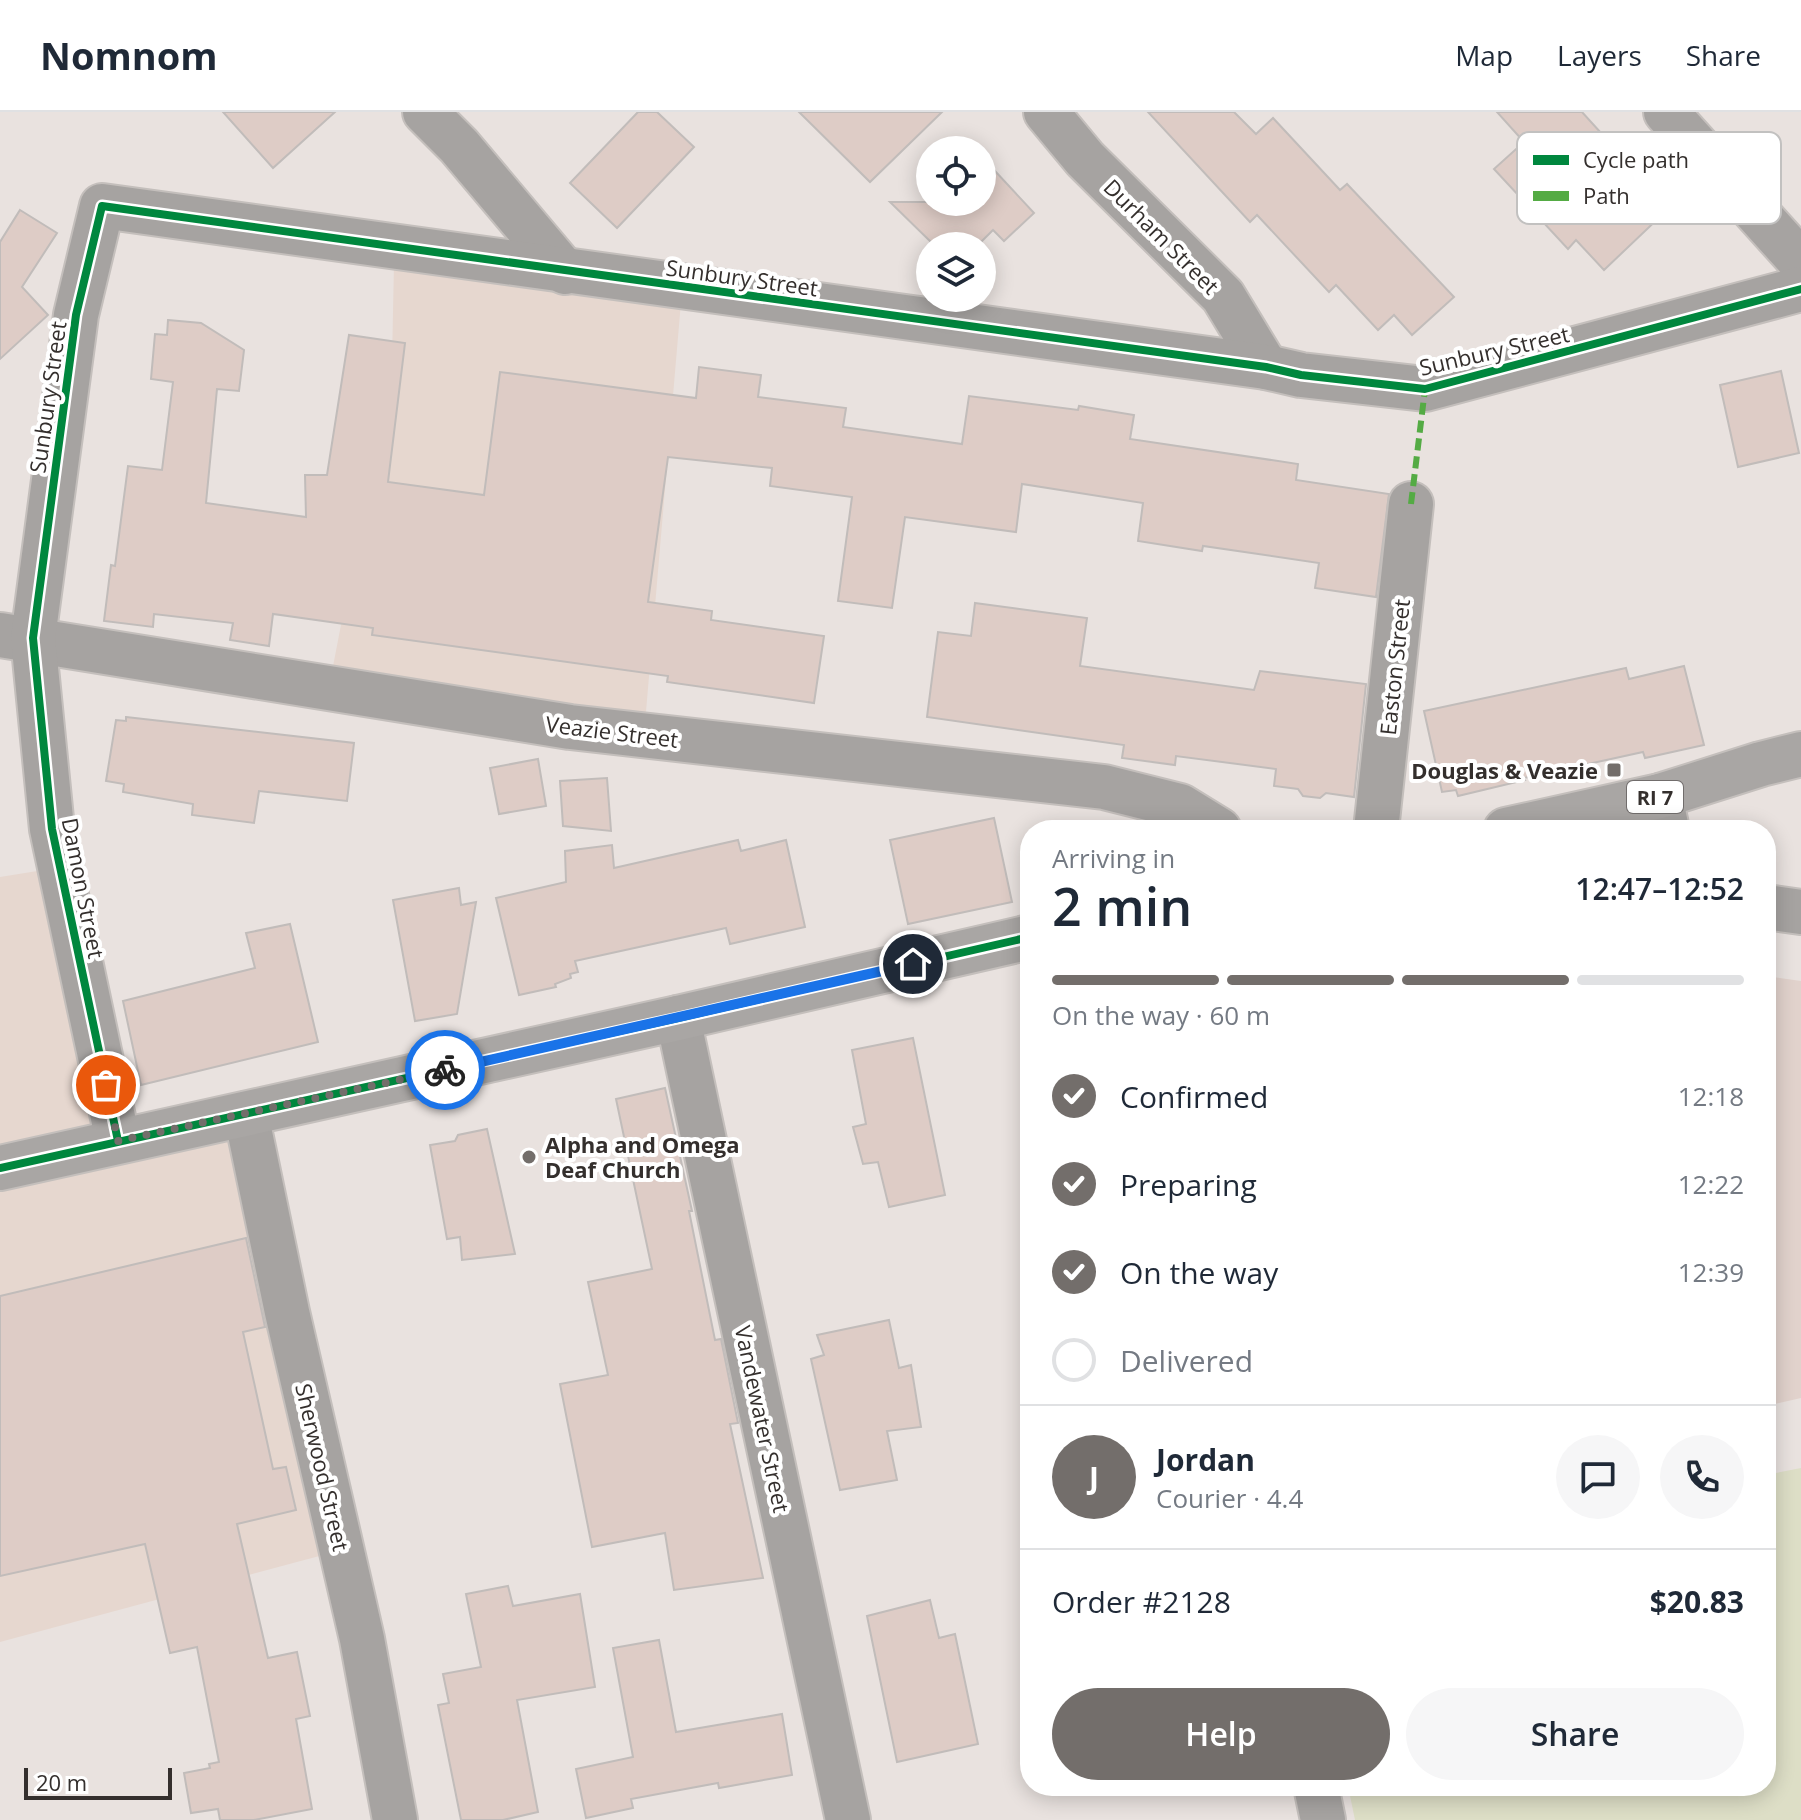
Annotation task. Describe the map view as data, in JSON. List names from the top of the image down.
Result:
{
  "streets": {
    "main road": ["RI 7"],
    "street": [
      "Durham Street",
      "Sunbury Street",
      "Easton Street",
      "Veazie Street",
      "Damon Street",
      "Vandewater Street",
      "Sherwood Street"
    ]
  },
  "crossings": [
    ["Durham Street", "Sunbury Street"],
    ["Sunbury Street", "Veazie Street"],
    ["Sunbury Street", "Damon Street"],
    ["Veazie Street", "Damon Street"]
  ],
  "places": {
    "transit": ["Douglas & Veazie"],
    "other": ["Alpha and Omega Deaf Church"]
  },
  "legend": ["Cycle path", "Path"],
  "scale_bar": "20 m",
  "page": {
    "header": "Nomnom",
    "nav": ["Map", "Layers", "Share"],
    "heading": ["2 min", "Arriving in", "12:47–12:52"],
    "panel": [
      "Jordan",
      "Courier · 4.4",
      "Order #2128",
      "$20.83"
    ],
    "bar": "On the way · 60 m",
    "list": [
      ["Confirmed", "12:18"],
      ["Preparing", "12:22"],
      ["On the way", "12:39"],
      "Delivered"
    ],
    "round": "J",
    "buttons": ["Help", "Share"],
    "scale": "20 m"
  }
}
